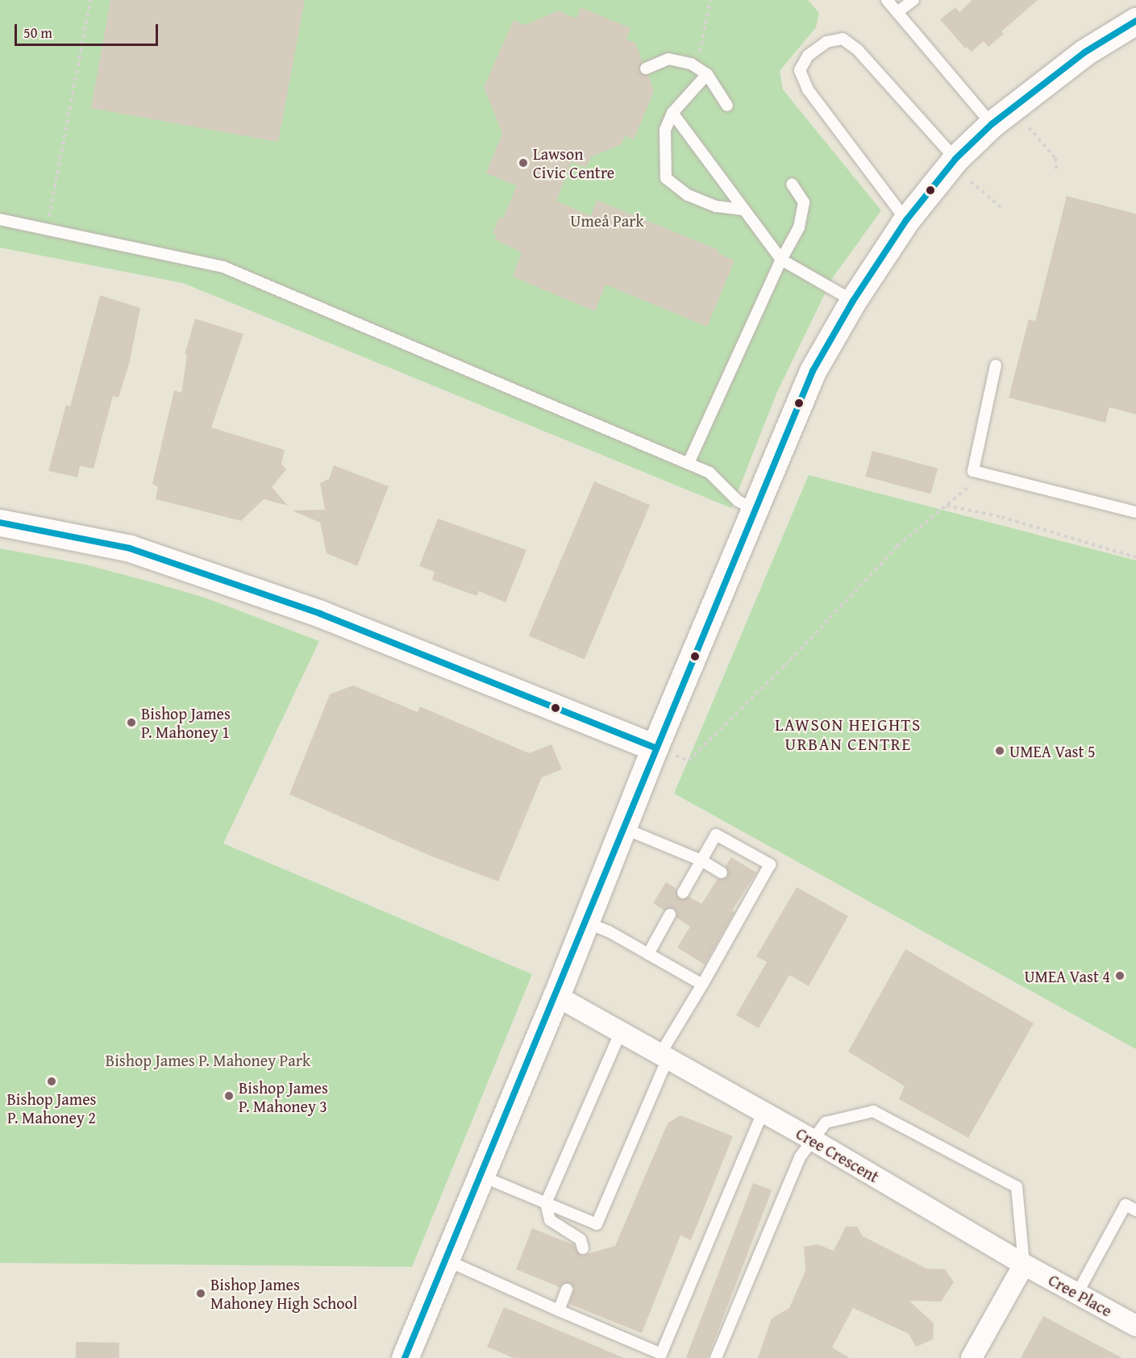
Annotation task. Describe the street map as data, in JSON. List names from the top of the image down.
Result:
{
  "streets": {
    "street": ["Cree Crescent", "Cree Place"]
  },
  "crossings": [
    ["Cree Crescent", "Cree Place"]
  ],
  "districts": ["LAWSON HEIGHTS URBAN CENTRE"],
  "parks": ["Umeå Park", "Bishop James P. Mahoney Park"],
  "places": [
    "Lawson Civic Centre",
    "Bishop James P. Mahoney 1",
    "UMEA Vast 5",
    "UMEA Vast 4",
    "Bishop James P. Mahoney 2",
    "Bishop James P. Mahoney 3",
    "Bishop James Mahoney High School"
  ],
  "scale_bar": "50 m"
}
